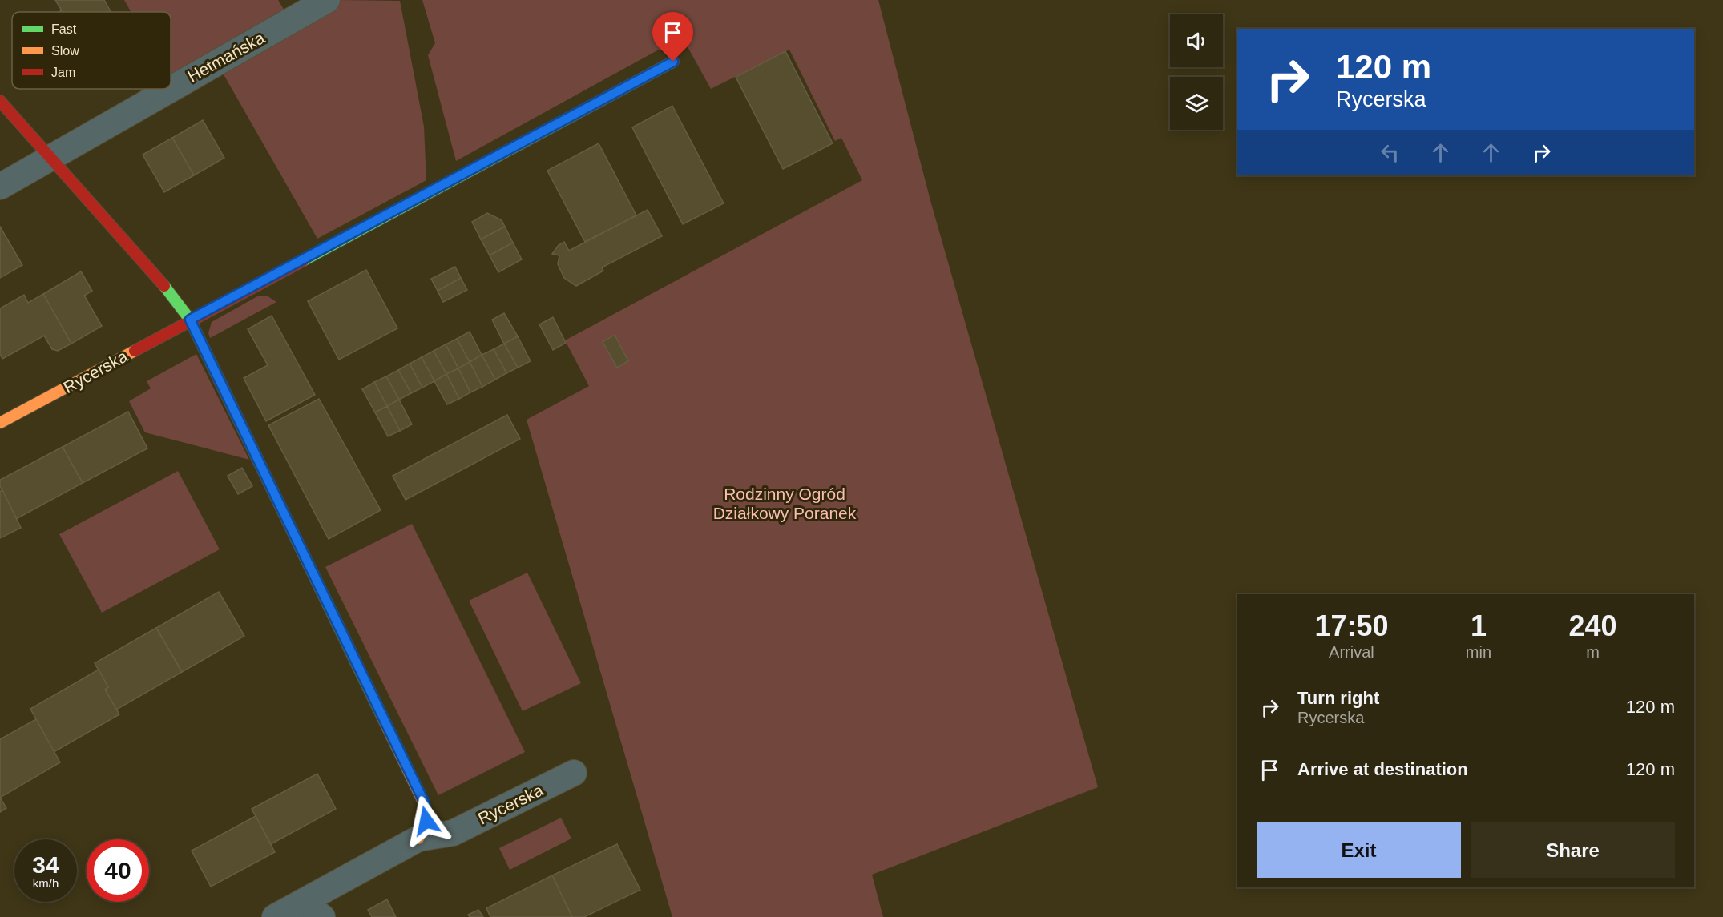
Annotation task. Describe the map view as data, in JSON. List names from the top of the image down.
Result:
{
  "streets": {
    "street": ["Hetmańska", "Rycerska"]
  },
  "parks": ["Rodzinny Ogród Działkowy Poranek"],
  "legend": ["Fast", "Slow", "Jam"],
  "page": {
    "turn": ["120 m", "Rycerska"],
    "eta": [
      "17:50",
      "Arrival",
      "1",
      "min",
      "240",
      "m"
    ],
    "list": [
      {
        "name": "Turn right",
        "note": "Rycerska",
        "value": "120 m"
      },
      {
        "name": "Arrive at destination",
        "value": "120 m"
      }
    ],
    "buttons": ["Exit", "Share"],
    "speed": "34 km/h",
    "limit": "40"
  }
}
